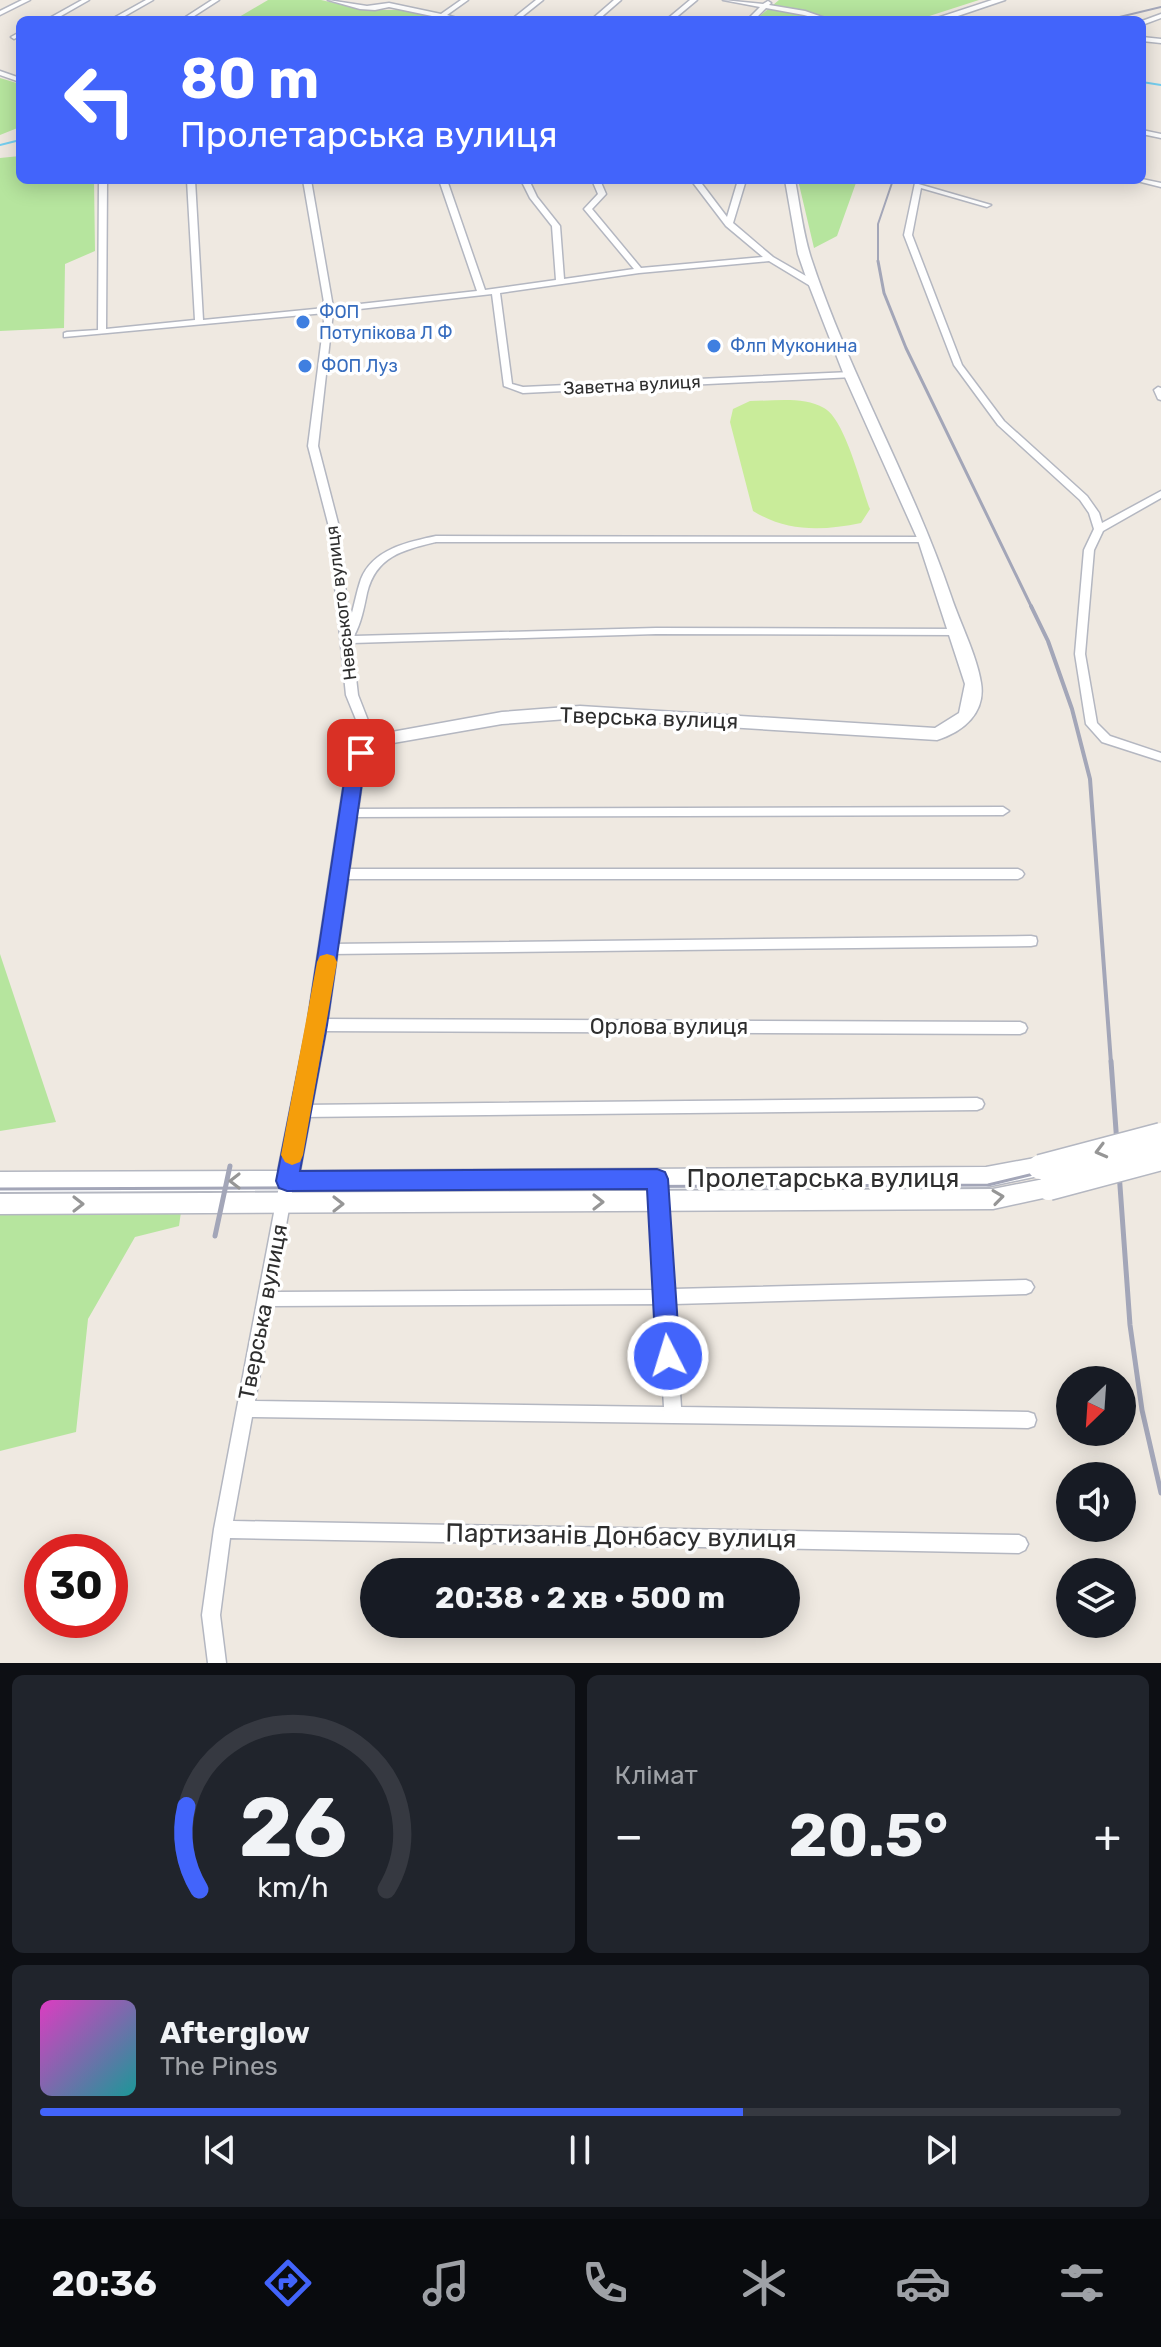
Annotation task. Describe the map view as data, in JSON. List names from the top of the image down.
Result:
{
  "streets": {
    "main road": ["Тверська вулиця", "Пролетарська вулиця"],
    "street": [
      "Заветна вулиця",
      "Невського вулиця",
      "Орлова вулиця",
      "Партизанів Донбасу вулиця"
    ]
  },
  "crossings": [
    ["Заветна вулиця", "Тверська вулиця"],
    ["Невського вулиця", "Тверська вулиця"],
    ["Тверська вулиця", "Орлова вулиця"],
    ["Тверська вулиця", "Пролетарська вулиця"],
    ["Тверська вулиця", "Партизанів Донбасу вулиця"]
  ],
  "places": ["ФОП Потупікова Л Ф", "Флп Муконина", "ФОП Луз"],
  "north": "bottom left",
  "page": {
    "turn": ["80 m", "Пролетарська вулиця"],
    "limit": "30",
    "trip": "20:38 · 2 хв · 500 m",
    "tile": "Клімат",
    "heat": ["−", "20.5°", "+"],
    "song": ["Afterglow", "The Pines"],
    "tabs": "20:36",
    "gauge": ["26", "km/h"]
  }
}
